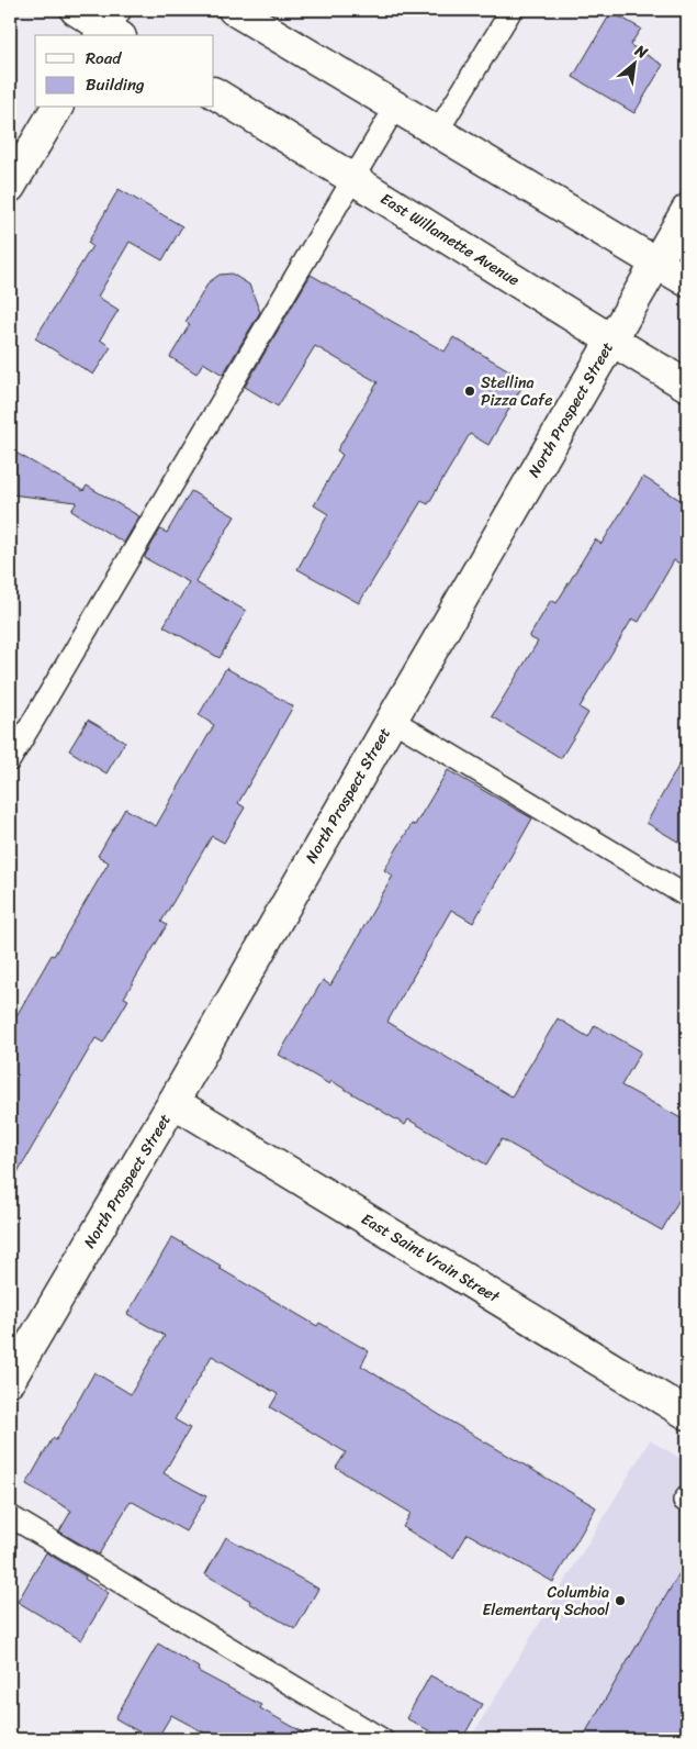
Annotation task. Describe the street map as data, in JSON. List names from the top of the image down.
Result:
{
  "streets": {
    "street": ["East Willamette Avenue", "North Prospect Street", "East Saint Vrain Street"]
  },
  "crossings": [
    ["East Willamette Avenue", "North Prospect Street"],
    ["North Prospect Street", "East Saint Vrain Street"]
  ],
  "places": ["Stellina Pizza Cafe", "Columbia Elementary School"],
  "legend": ["Road", "Building"],
  "north": "top right"
}
